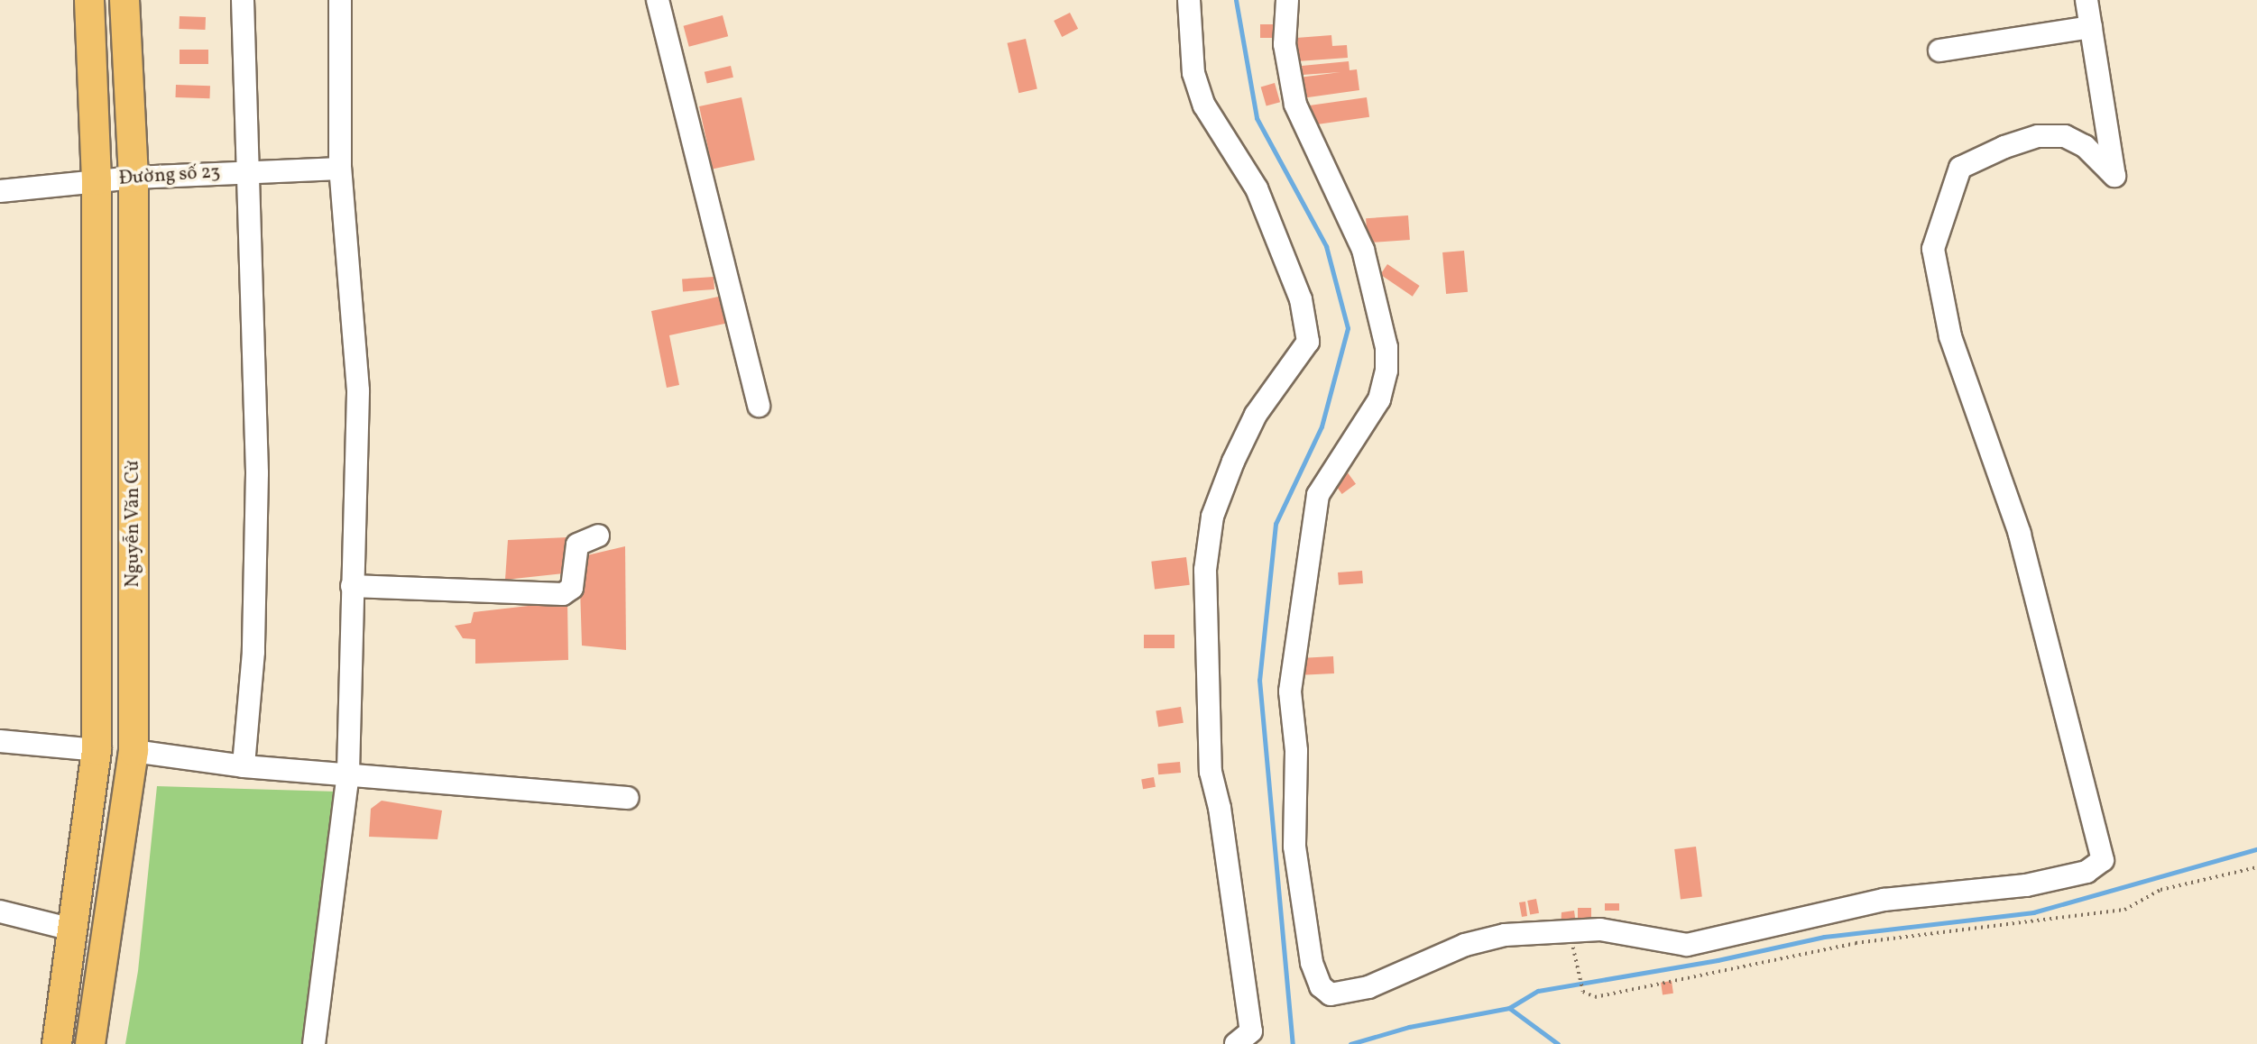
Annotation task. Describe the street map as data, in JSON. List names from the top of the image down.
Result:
{
  "streets": {
    "main road": ["Nguyễn Văn Cừ"],
    "street": ["Đường số 23"]
  },
  "crossings": [
    ["Đường số 23", "Nguyễn Văn Cừ"]
  ]
}
